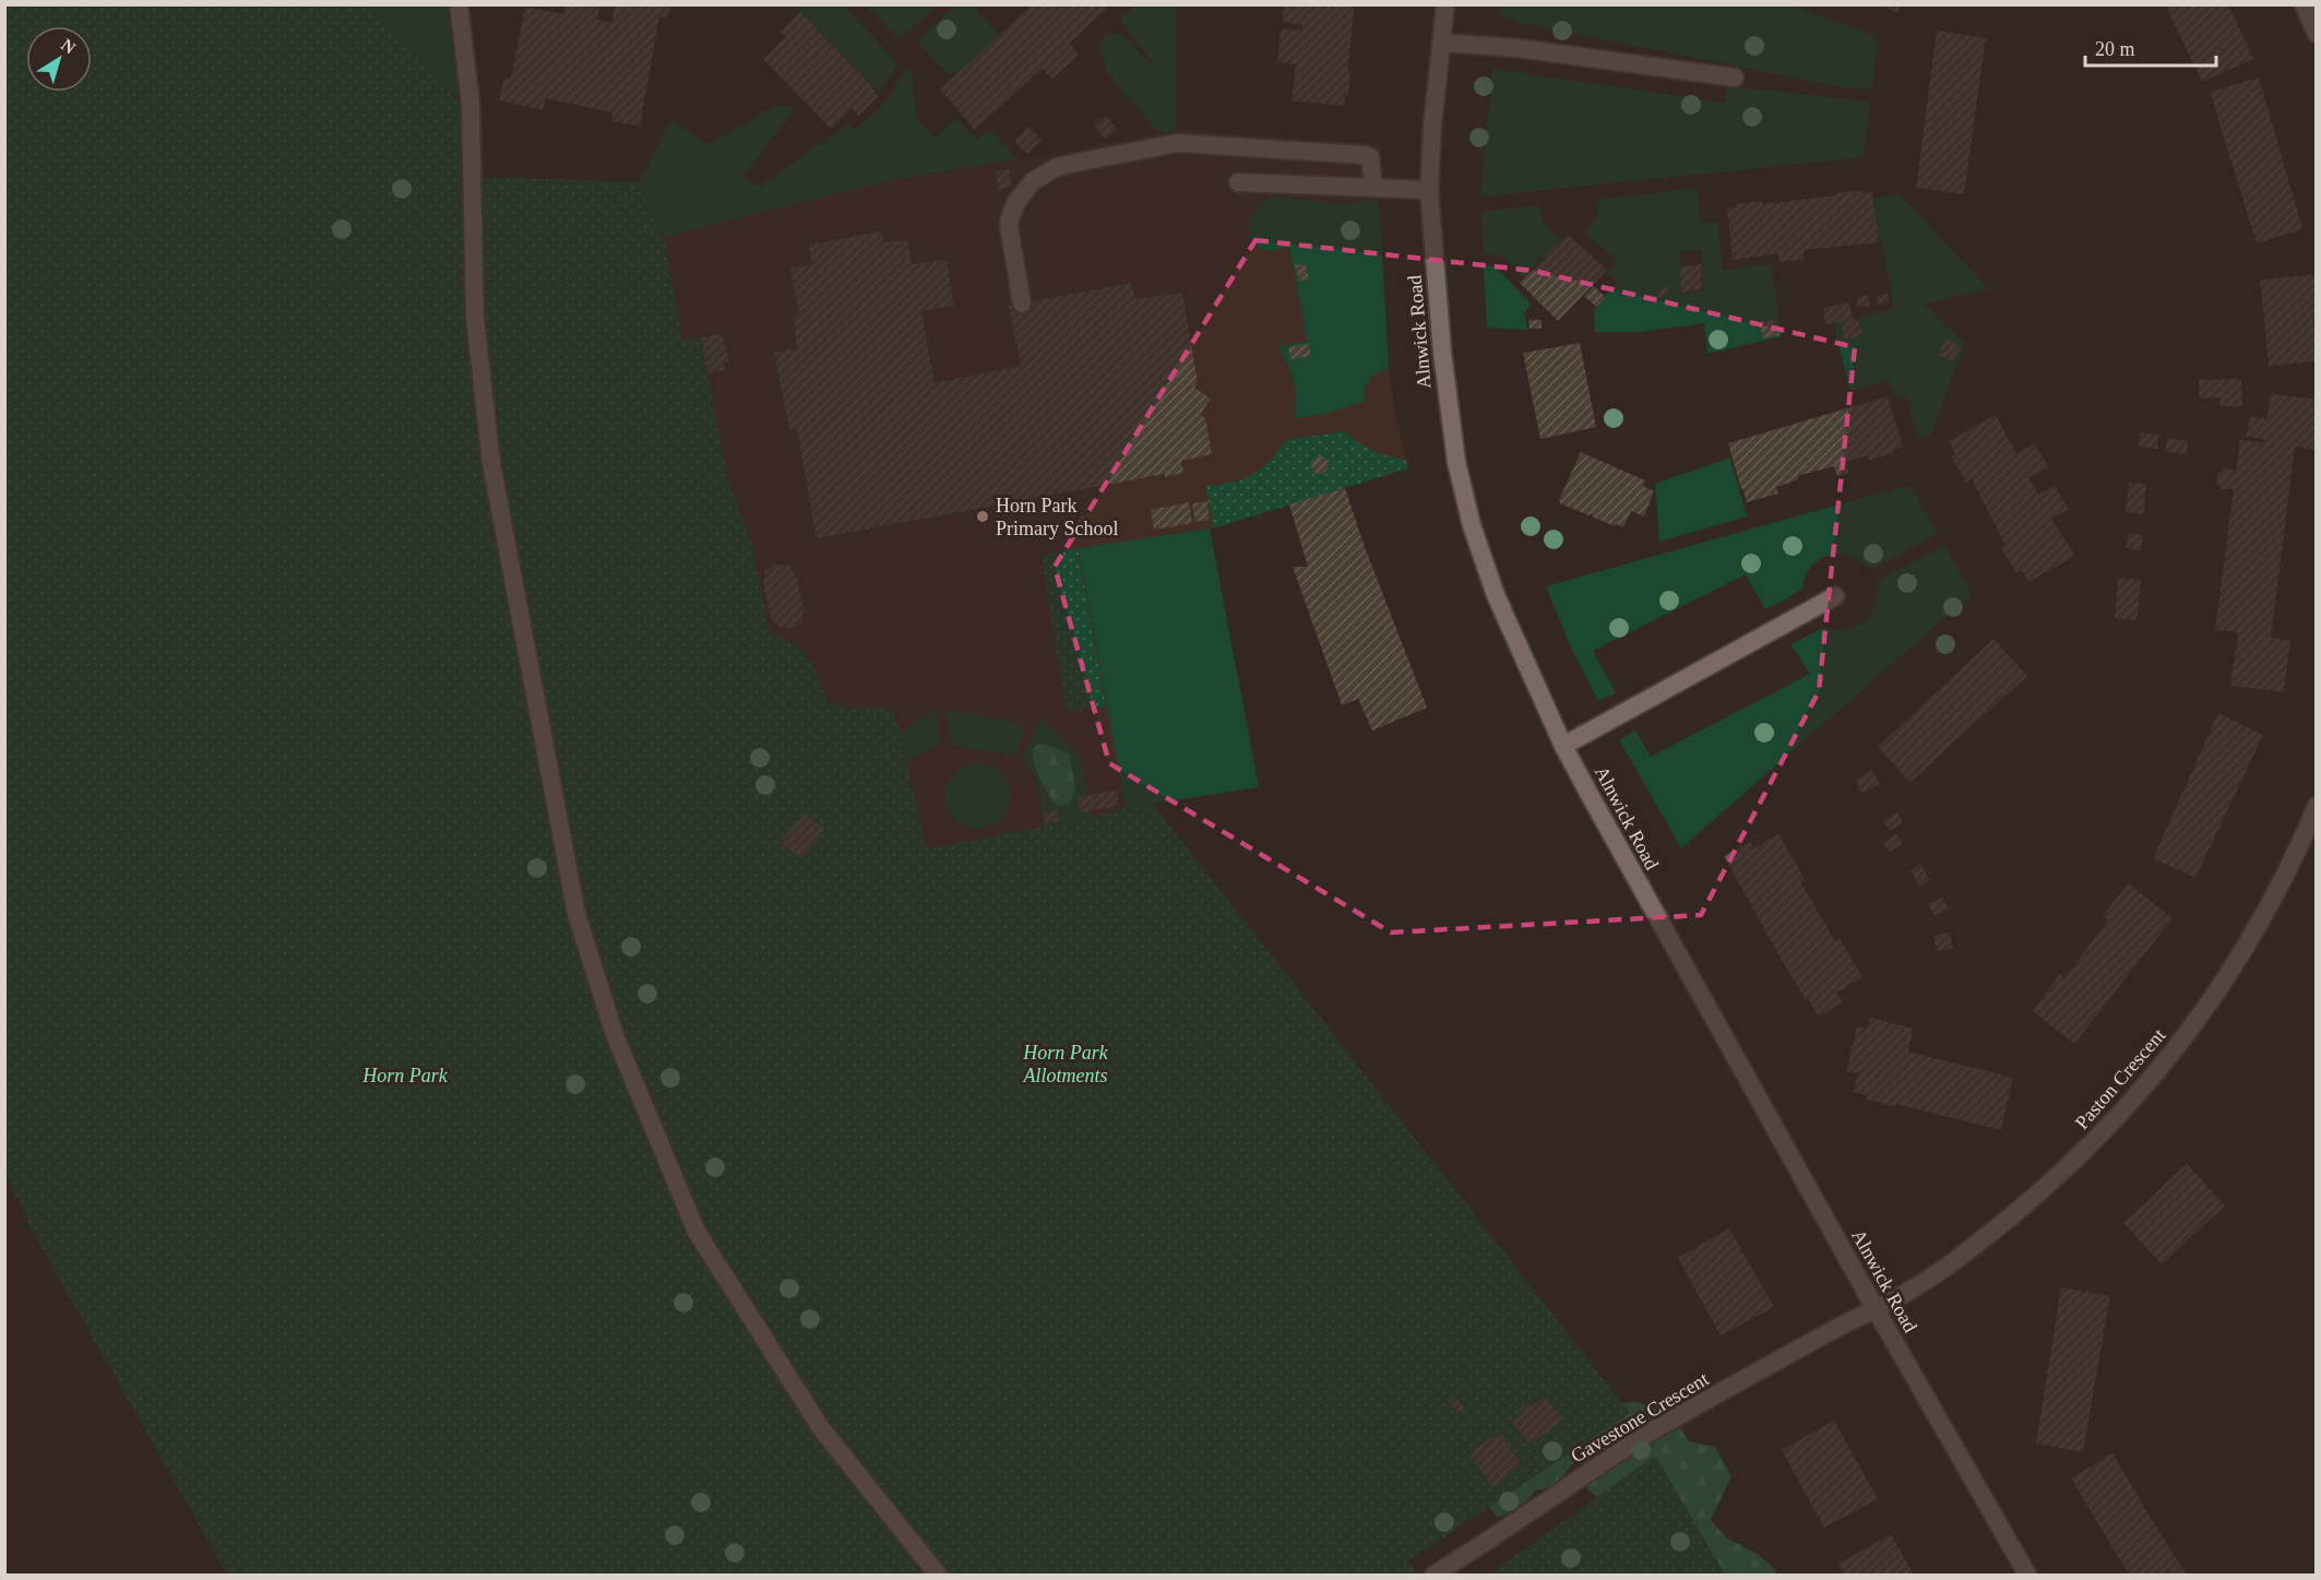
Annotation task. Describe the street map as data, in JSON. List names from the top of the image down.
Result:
{
  "streets": {
    "street": ["Alnwick Road", "Paston Crescent", "Gavestone Crescent"]
  },
  "crossings": [
    ["Alnwick Road", "Paston Crescent"],
    ["Alnwick Road", "Gavestone Crescent"],
    ["Paston Crescent", "Gavestone Crescent"]
  ],
  "parks": ["Horn Park Allotments", "Horn Park"],
  "places": ["Horn Park Primary School"],
  "scale_bar": "20 m",
  "north": "top right"
}
